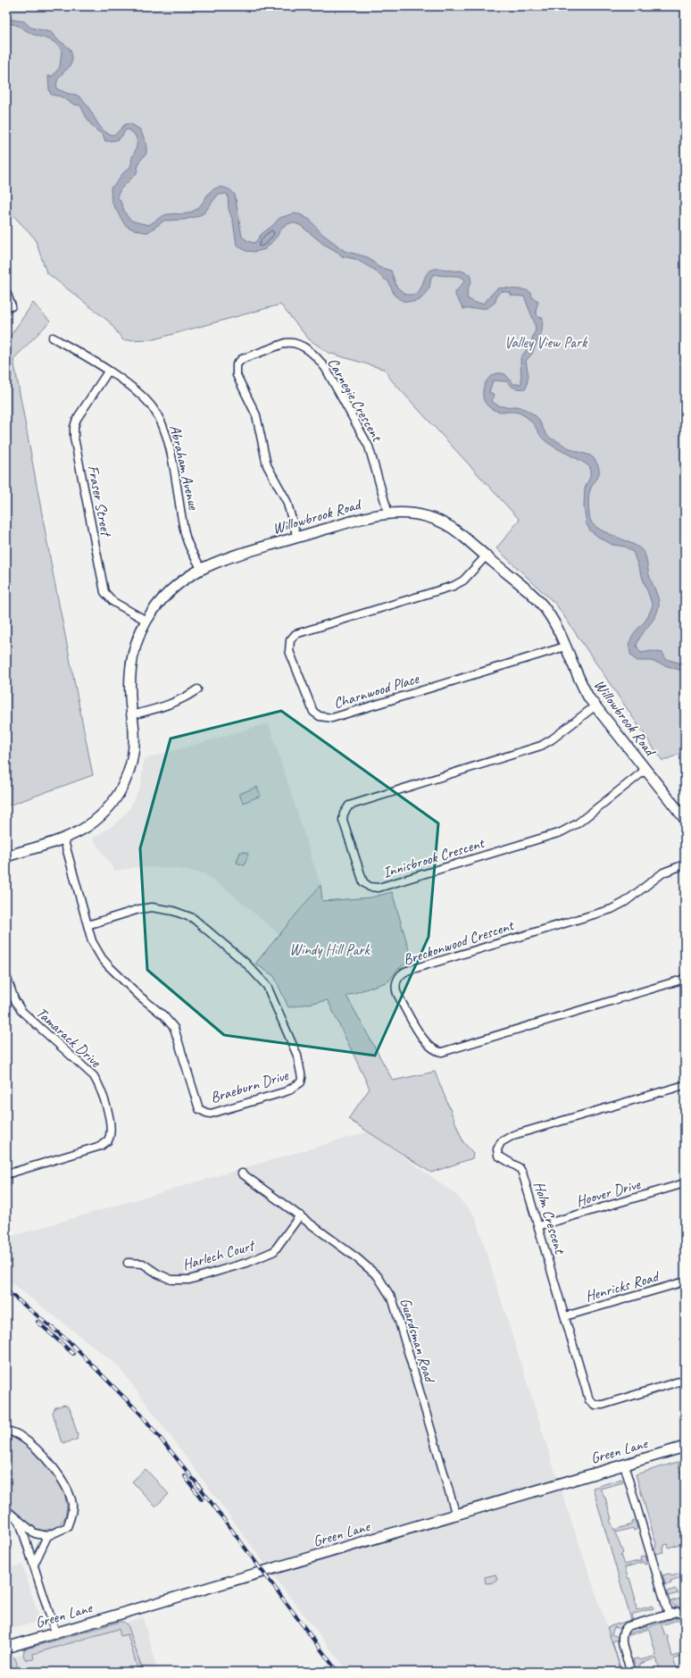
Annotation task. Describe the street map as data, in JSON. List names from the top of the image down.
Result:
{
  "streets": {
    "street": [
      "Carnegie Crescent",
      "Abraham Avenue",
      "Fraser Street",
      "Willowbrook Road",
      "Charnwood Place",
      "Innisbrook Crescent",
      "Breckonwood Crescent",
      "Tamarack Drive",
      "Braeburn Drive",
      "Hoover Drive",
      "Holm Crescent",
      "Harlech Court",
      "Henricks Road",
      "Guardsman Road",
      "Green Lane"
    ]
  },
  "crossings": [
    ["Carnegie Crescent", "Willowbrook Road"],
    ["Abraham Avenue", "Fraser Street"],
    ["Abraham Avenue", "Willowbrook Road"],
    ["Fraser Street", "Willowbrook Road"],
    ["Willowbrook Road", "Charnwood Place"],
    ["Willowbrook Road", "Innisbrook Crescent"],
    ["Willowbrook Road", "Braeburn Drive"],
    ["Hoover Drive", "Holm Crescent"],
    ["Holm Crescent", "Henricks Road"],
    ["Harlech Court", "Guardsman Road"],
    ["Guardsman Road", "Green Lane"]
  ],
  "parks": ["Valley View Park", "Windy Hill Park"]
}
